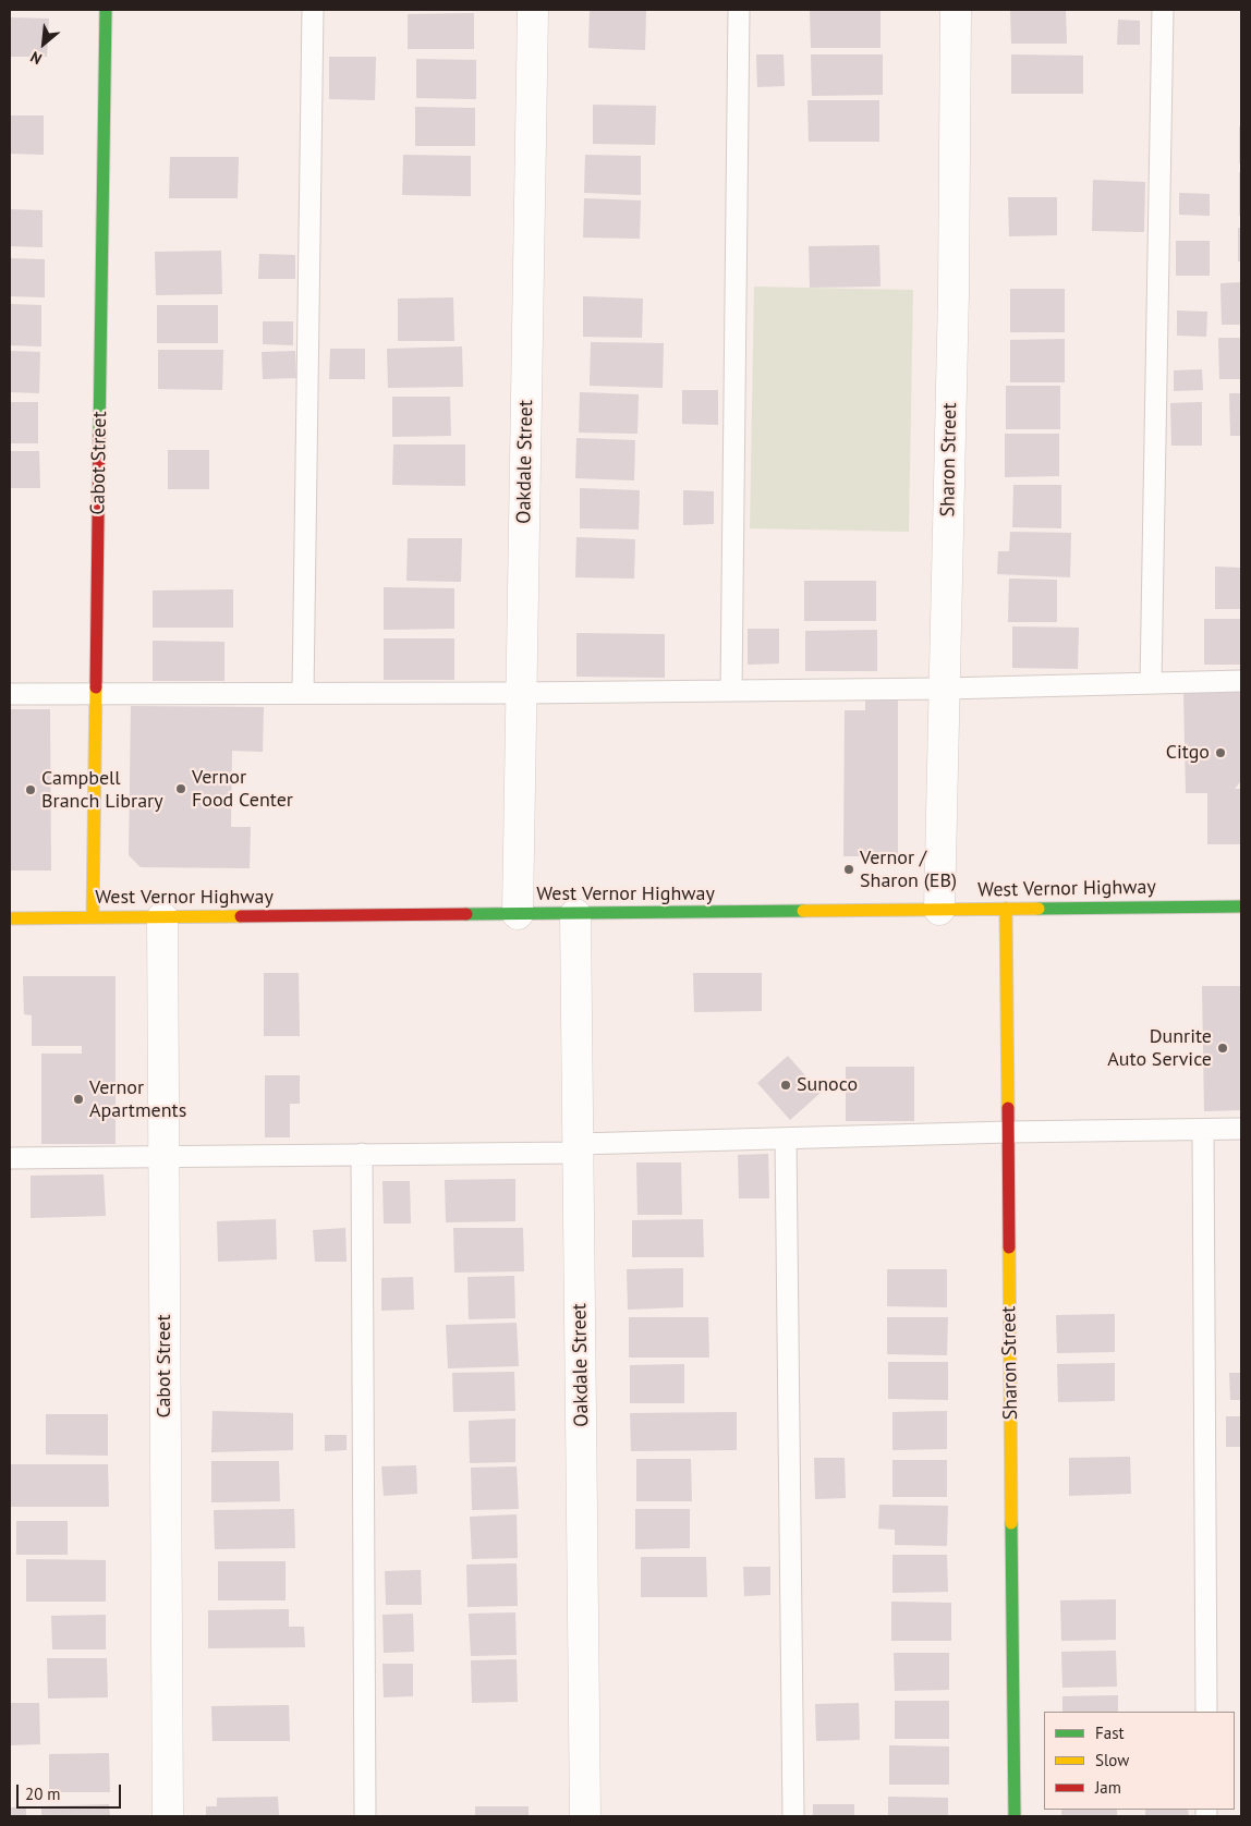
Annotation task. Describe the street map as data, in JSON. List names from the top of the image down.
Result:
{
  "streets": {
    "street": [
      "Sharon Street",
      "Oakdale Street",
      "Cabot Street",
      "West Vernor Highway"
    ]
  },
  "crossings": [
    ["Sharon Street", "West Vernor Highway"],
    ["Oakdale Street", "West Vernor Highway"],
    ["Cabot Street", "West Vernor Highway"]
  ],
  "places": [
    "Citgo",
    "Vernor Food Center",
    "Campbell Branch Library",
    "Vernor / Sharon (EB)",
    "Dunrite Auto Service",
    "Sunoco",
    "Vernor Apartments"
  ],
  "legend": ["Fast", "Slow", "Jam"],
  "scale_bar": "20 m",
  "north": "bottom left"
}
